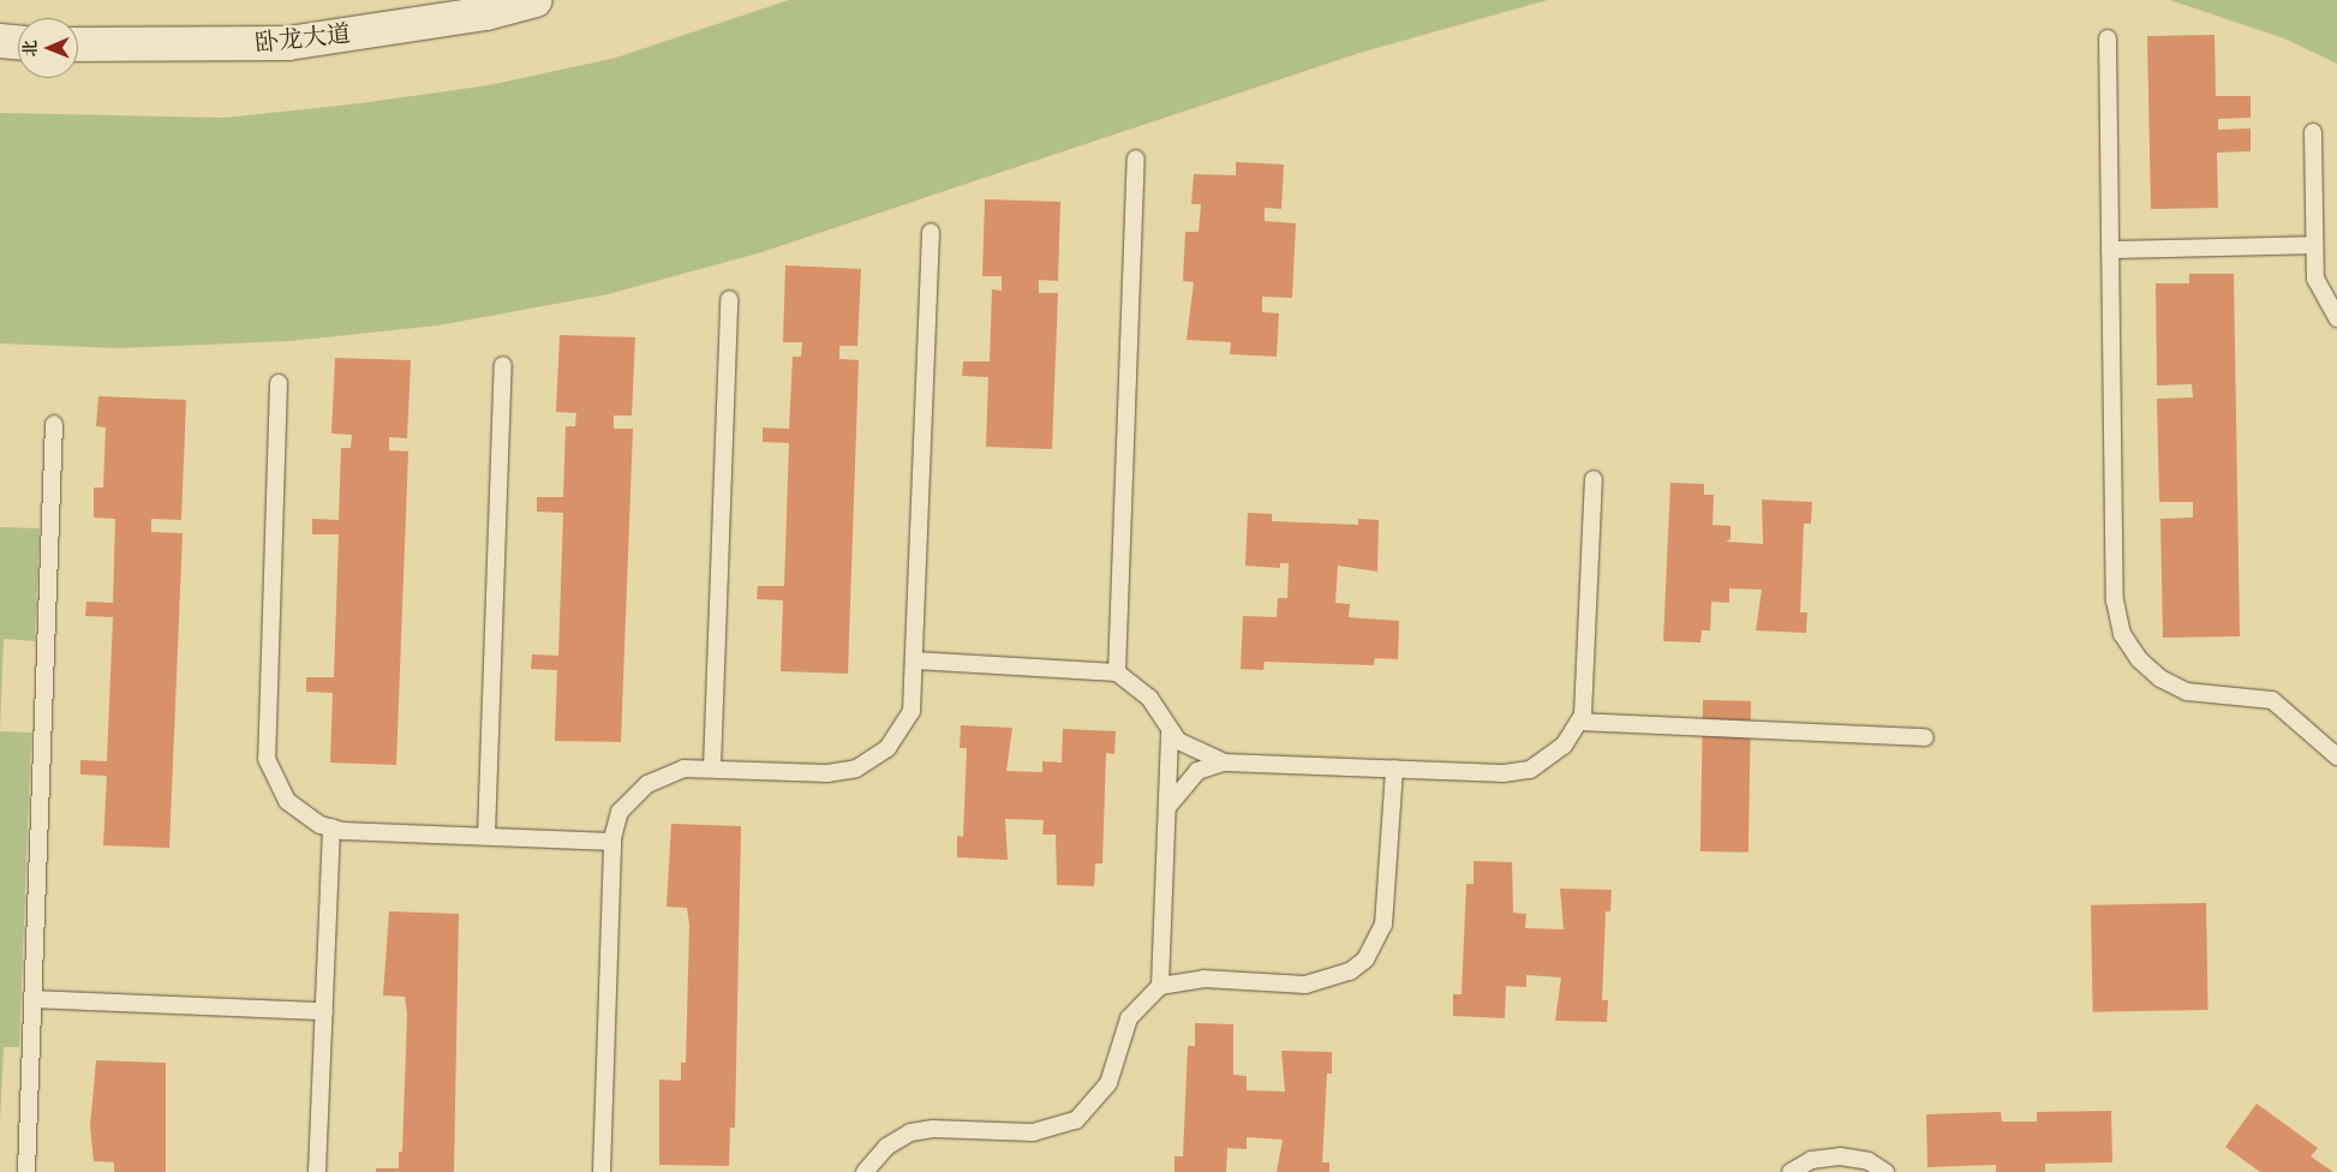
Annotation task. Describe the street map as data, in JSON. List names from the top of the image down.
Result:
{
  "streets": {
    "main road": ["卧龙大道"]
  },
  "north": "left"
}
